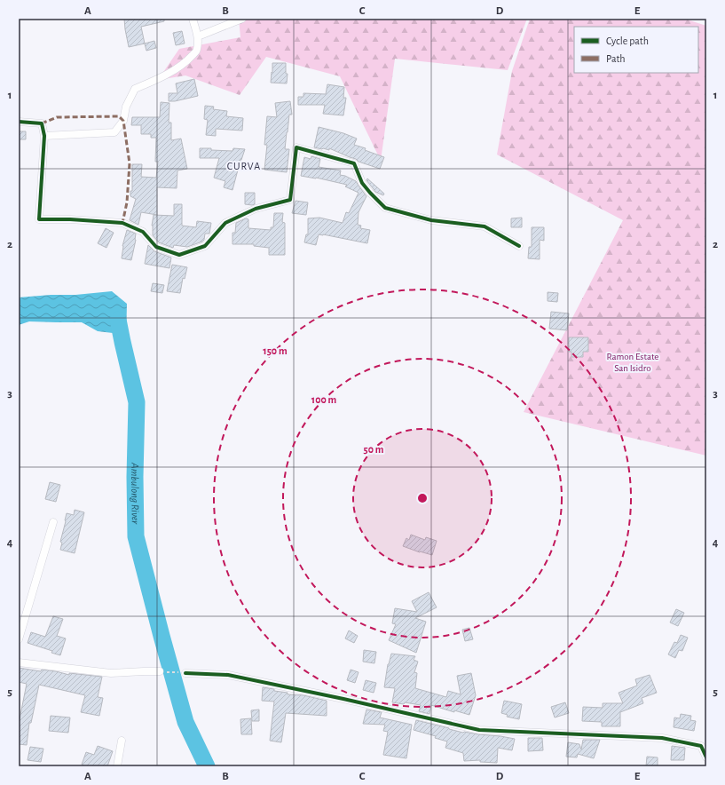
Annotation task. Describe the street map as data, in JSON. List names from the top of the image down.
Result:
{
  "districts": ["CURVA"],
  "water": ["Ambulong River"],
  "parks": ["Ramon Estate San Isidro"],
  "legend": ["Cycle path", "Path"],
  "grid": {
    "columns": [
      "A",
      "B",
      "C",
      "D",
      "E"
    ],
    "rows": [
      "1",
      "2",
      "3",
      "4",
      "5"
    ]
  },
  "rings": ["150 m", "100 m", "50 m"]
}
